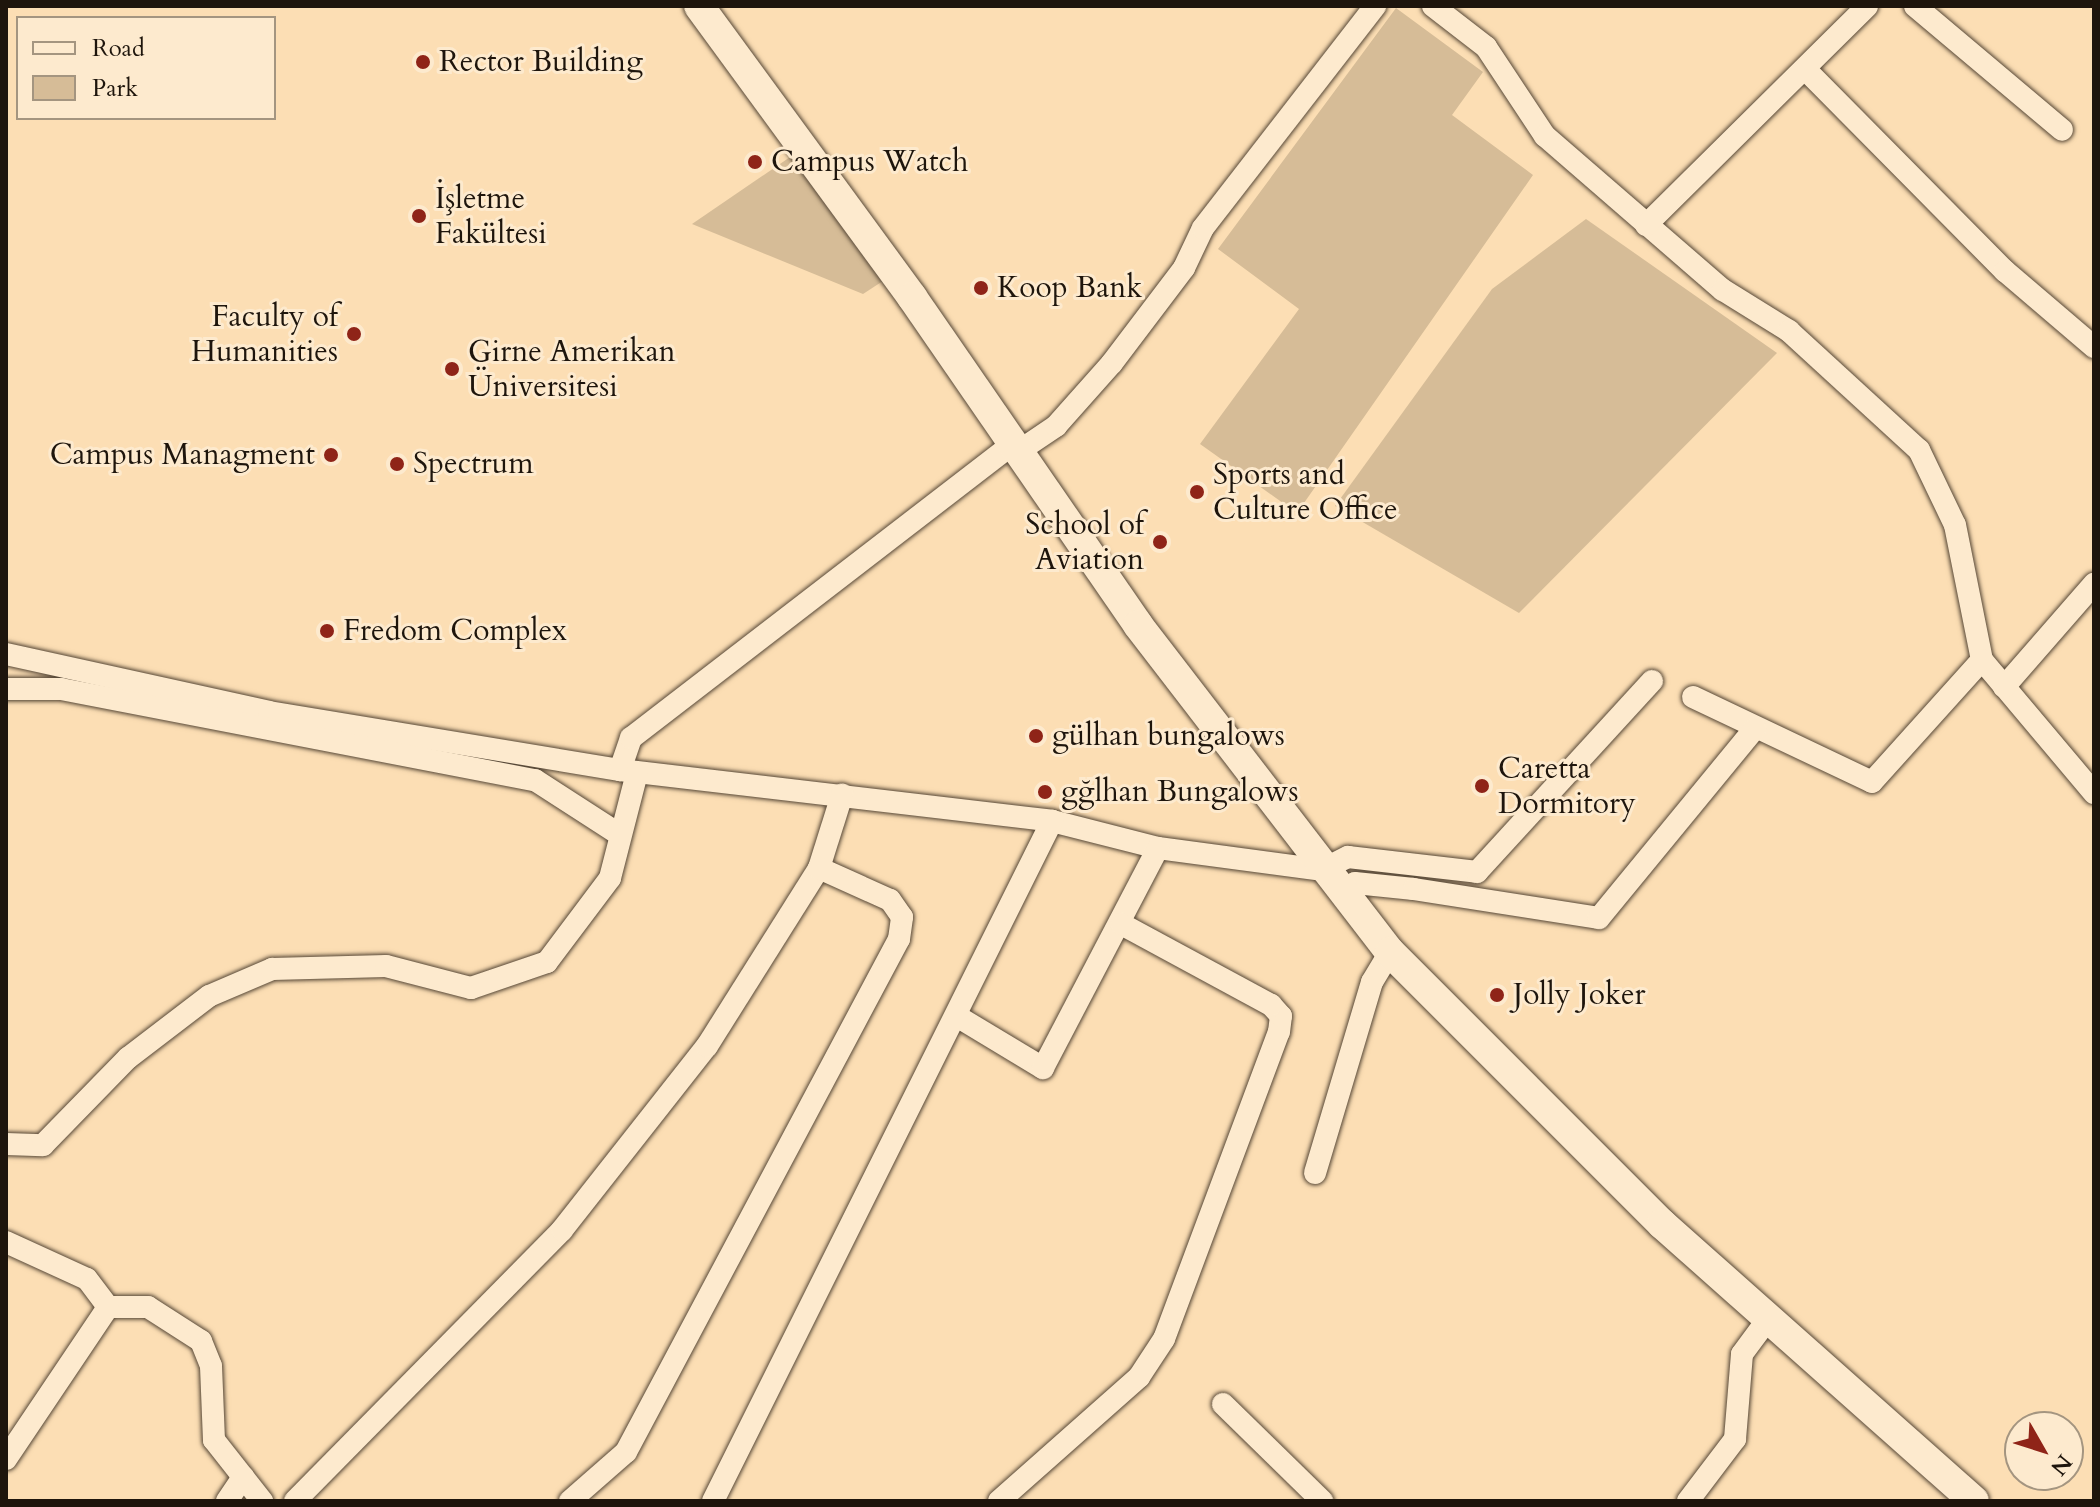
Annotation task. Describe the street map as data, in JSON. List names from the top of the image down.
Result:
{
  "places": [
    "Rector Building",
    "Campus Watch",
    "İşletme Fakültesi",
    "Koop Bank",
    "Faculty of Humanities",
    "Girne Amerikan Üniversitesi",
    "Campus Managment",
    "Spectrum",
    "Sports and Culture Office",
    "School of Aviation",
    "Fredom Complex",
    "gülhan bungalows",
    "Caretta Dormitory",
    "gğlhan Bungalows",
    "Jolly Joker"
  ],
  "legend": ["Road", "Park"],
  "north": "bottom right"
}
